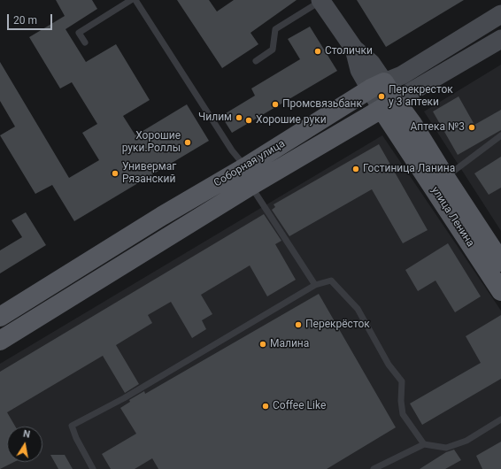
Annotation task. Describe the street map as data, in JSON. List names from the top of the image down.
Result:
{
  "streets": {
    "main road": ["Соборная улица", "улица Ленина"]
  },
  "crossings": [
    ["Соборная улица", "улица Ленина"]
  ],
  "places": [
    "Столички",
    "Перекресток у 3 аптеки",
    "Промсвязьбанк",
    "Чилим",
    "Хорошие руки",
    "Аптека №3",
    "Хорошие руки.Роллы",
    "Гостиница Ланина",
    "Универмаг Рязанский",
    "Перекрёсток",
    "Малина",
    "Coffee Like"
  ],
  "scale_bar": "20 m",
  "north": "top"
}
